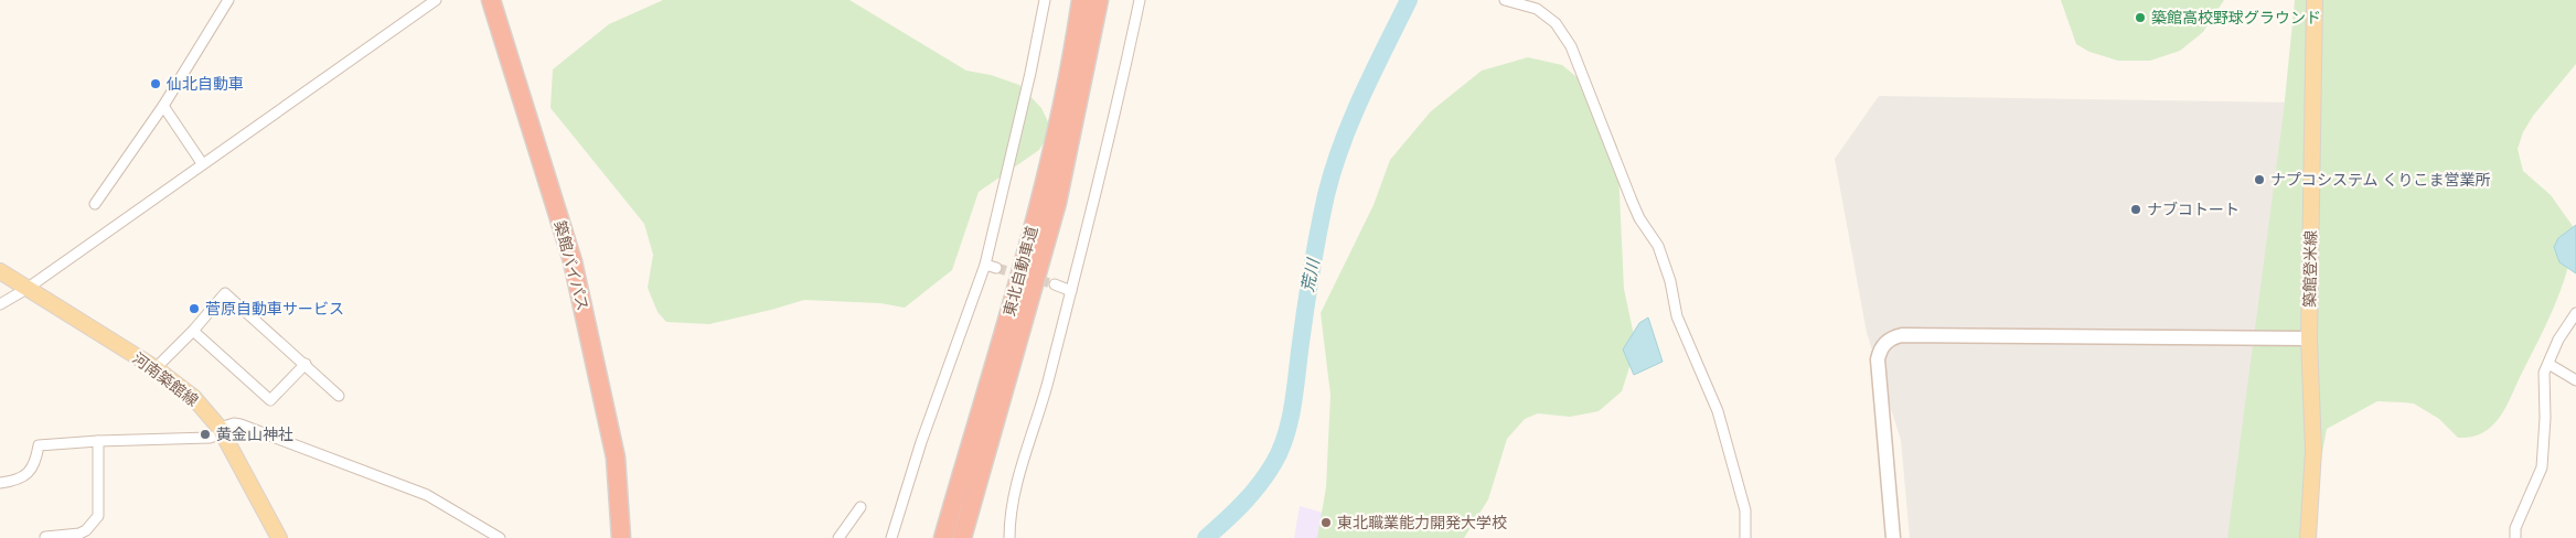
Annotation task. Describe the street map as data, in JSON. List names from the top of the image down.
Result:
{
  "streets": {
    "highway": ["築館バイパス", "東北自動車道"],
    "main road": ["築館登米線", "河南築館線"]
  },
  "water": ["荒川"],
  "places": [
    "築館高校野球グラウンド",
    "仙北自動車",
    "ナプコシステム くりこま営業所",
    "ナブコトート",
    "菅原自動車サービス",
    "黄金山神社",
    "東北職業能力開発大学校"
  ]
}
